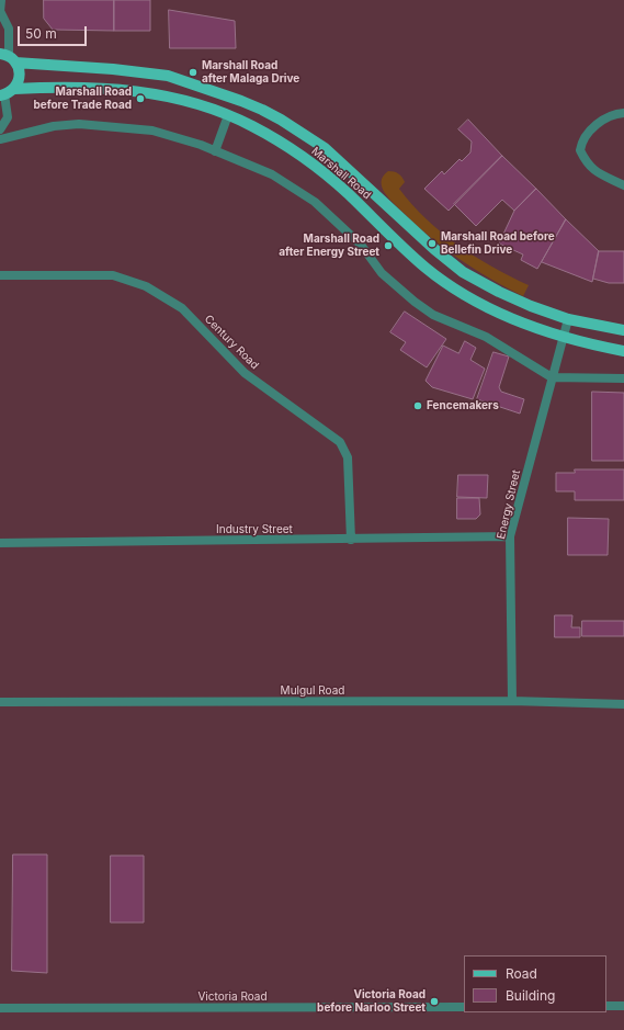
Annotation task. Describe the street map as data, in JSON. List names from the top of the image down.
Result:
{
  "streets": {
    "main road": ["Marshall Road"],
    "street": [
      "Century Road",
      "Energy Street",
      "Industry Street",
      "Mulgul Road",
      "Victoria Road"
    ]
  },
  "crossings": [
    ["Marshall Road", "Energy Street"],
    ["Century Road", "Industry Street"],
    ["Energy Street", "Industry Street"],
    ["Energy Street", "Mulgul Road"]
  ],
  "places": [
    "Marshall Road after Malaga Drive",
    "Marshall Road before Trade Road",
    "Marshall Road before Bellefin Drive",
    "Marshall Road after Energy Street",
    "Fencemakers",
    "Victoria Road before Narloo Street"
  ],
  "legend": ["Road", "Building"],
  "scale_bar": "50 m"
}
